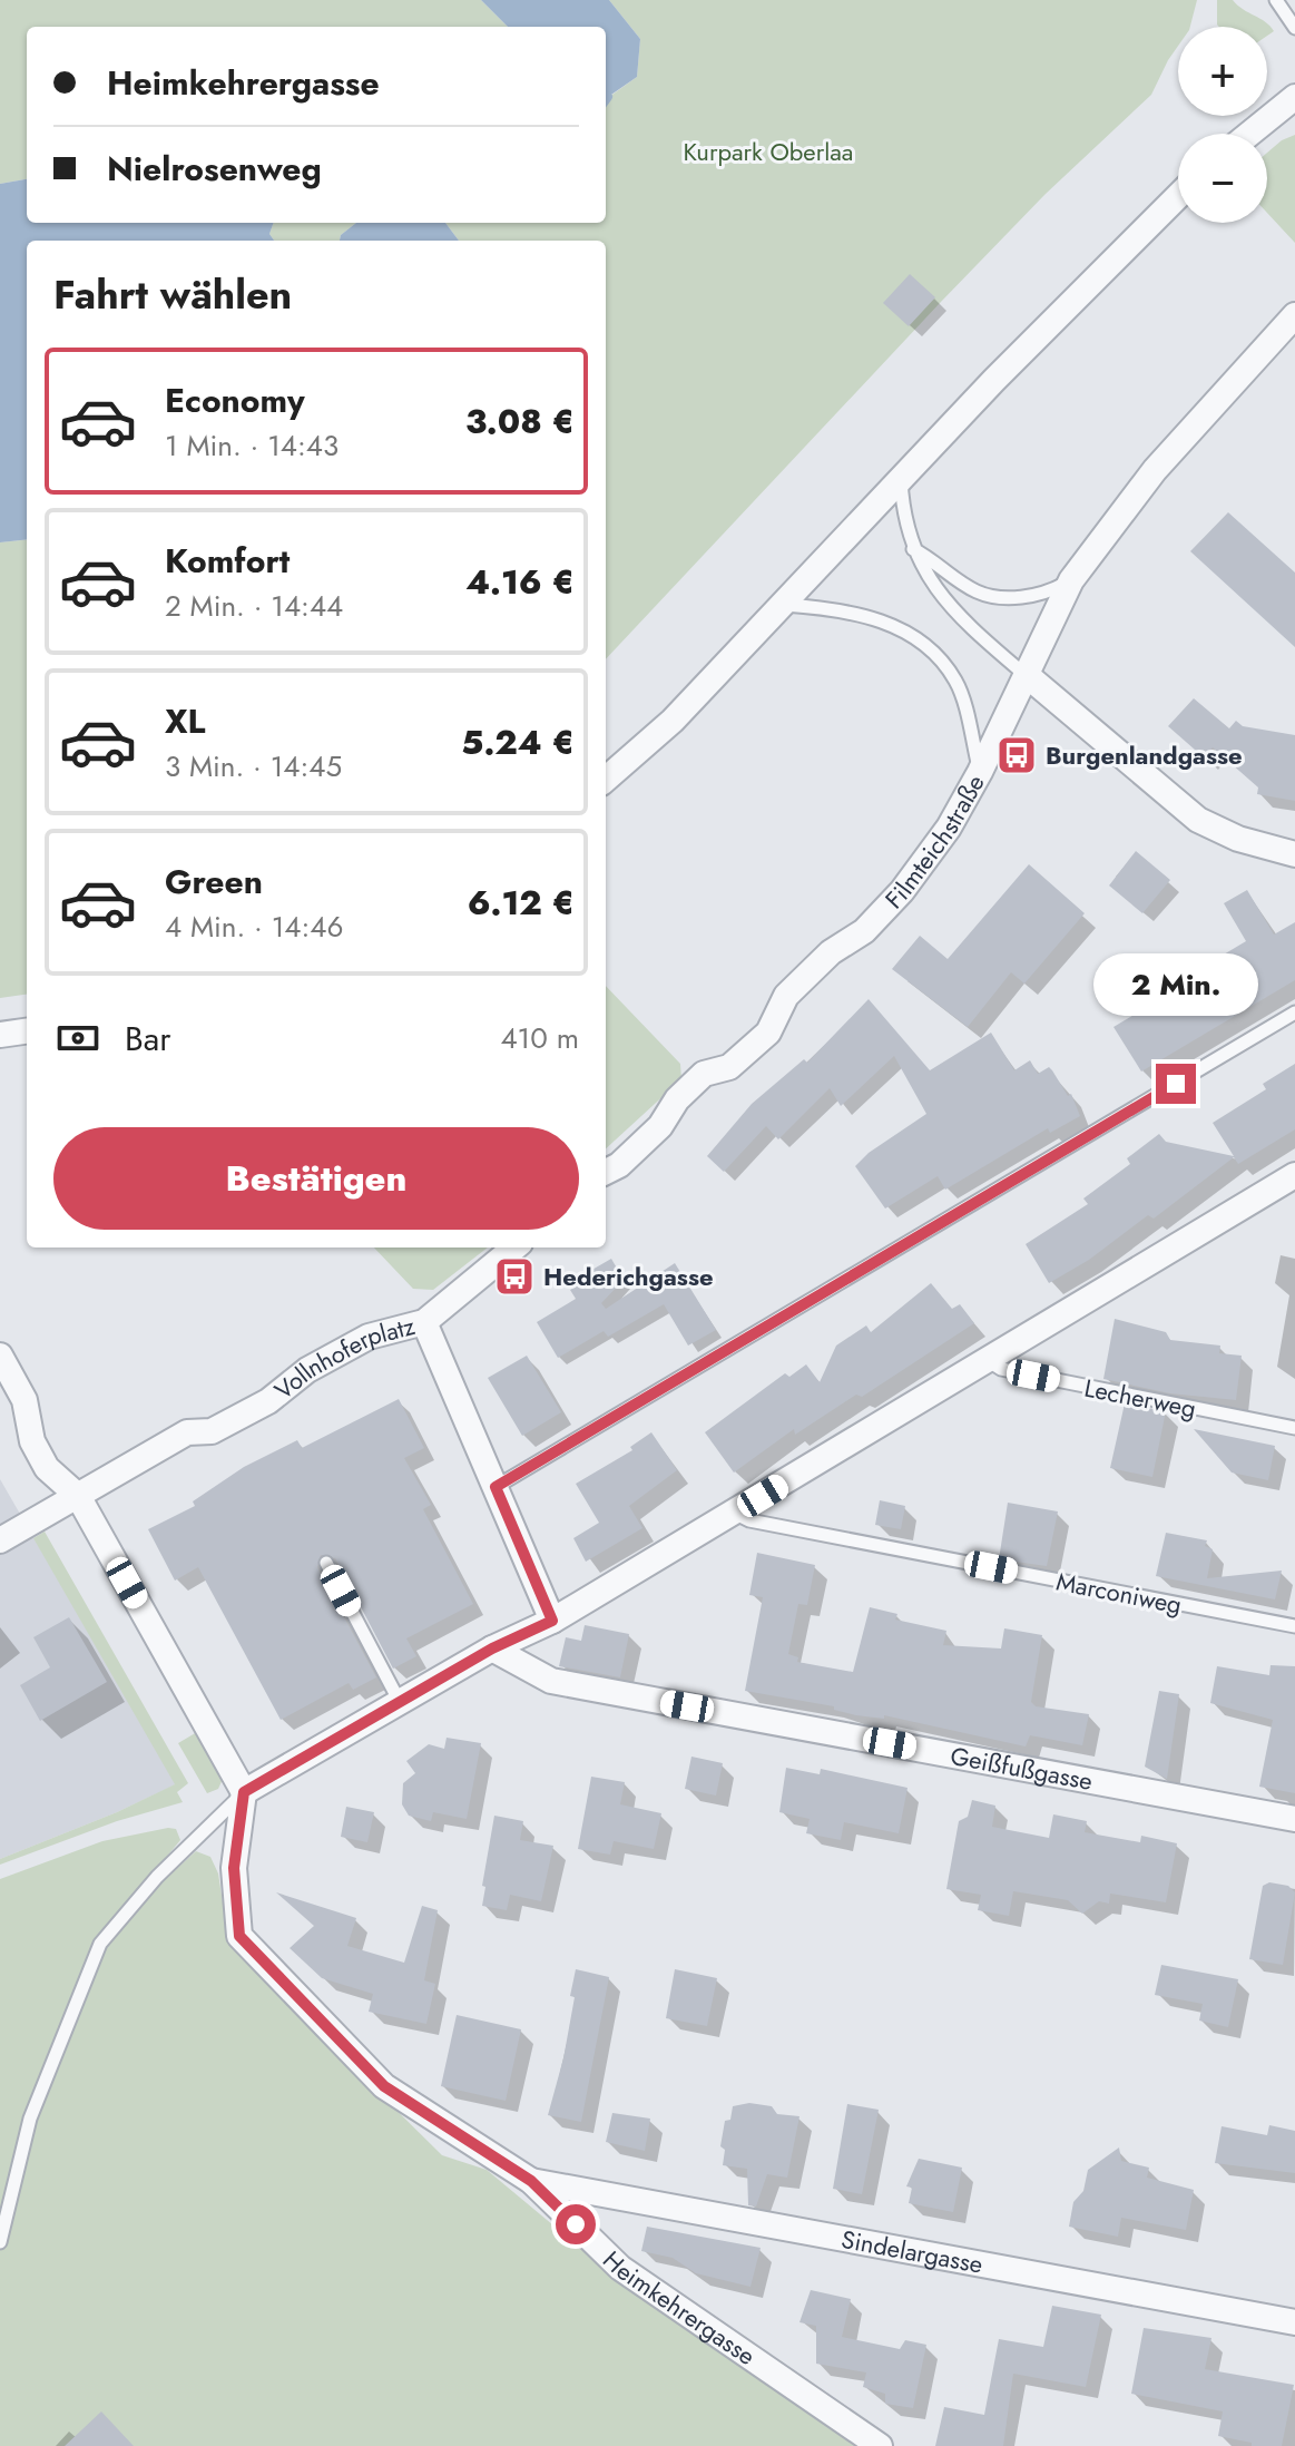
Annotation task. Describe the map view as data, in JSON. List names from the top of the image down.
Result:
{
  "streets": {
    "street": [
      "Filmteichstraße",
      "Vollnhoferplatz",
      "Geißfußgasse",
      "Sindelargasse",
      "Heimkehrergasse"
    ],
    "lane": ["Lecherweg", "Marconiweg"]
  },
  "crossings": [
    ["Sindelargasse", "Heimkehrergasse"]
  ],
  "parks": ["Kurpark Oberlaa"],
  "places": {
    "bus stop": ["Burgenlandgasse", "Hederichgasse"]
  },
  "page": {
    "map_buttons": ["+", "−"],
    "banner": ["Heimkehrergasse", "Nielrosenweg"],
    "heading": "Fahrt wählen",
    "list": [
      {
        "name": "Economy",
        "note": "1 Min. · 14:43",
        "value": "3.08 €"
      },
      {
        "name": "Komfort",
        "note": "2 Min. · 14:44",
        "value": "4.16 €"
      },
      {
        "name": "XL",
        "note": "3 Min. · 14:45",
        "value": "5.24 €"
      },
      {
        "name": "Green",
        "note": "4 Min. · 14:46",
        "value": "6.12 €"
      }
    ],
    "bubble": "2 Min.",
    "pay": ["Bar", "410 m"],
    "buttons": "Bestätigen"
  }
}
